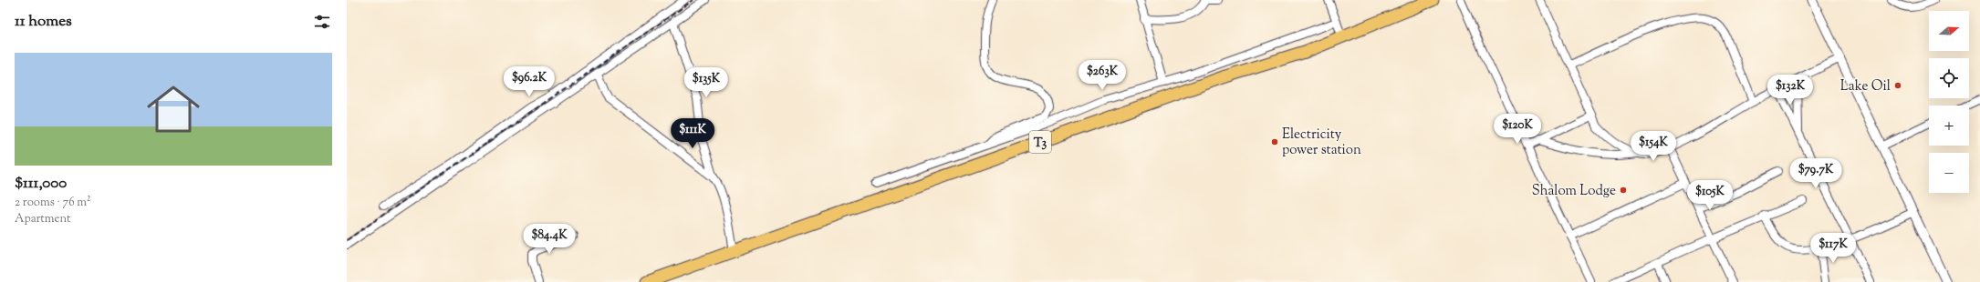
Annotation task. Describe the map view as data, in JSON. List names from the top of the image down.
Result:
{
  "streets": {
    "highway": ["T3"]
  },
  "places": ["Lake Oil", "Electricity power station", "Shalom Lodge"],
  "north": "right",
  "page": {
    "heading": "11 homes",
    "map_buttons": ["+", "−"],
    "list": [
      {
        "name": "$111,000",
        "note": "2 rooms · 76 m² · Apartment"
      }
    ],
    "price": [
      "$263K",
      "$96.2K",
      "$135K",
      "$132K",
      "$120K",
      "$111K",
      "$154K",
      "$79.7K",
      "$105K",
      "$84.4K",
      "$117K"
    ]
  }
}
